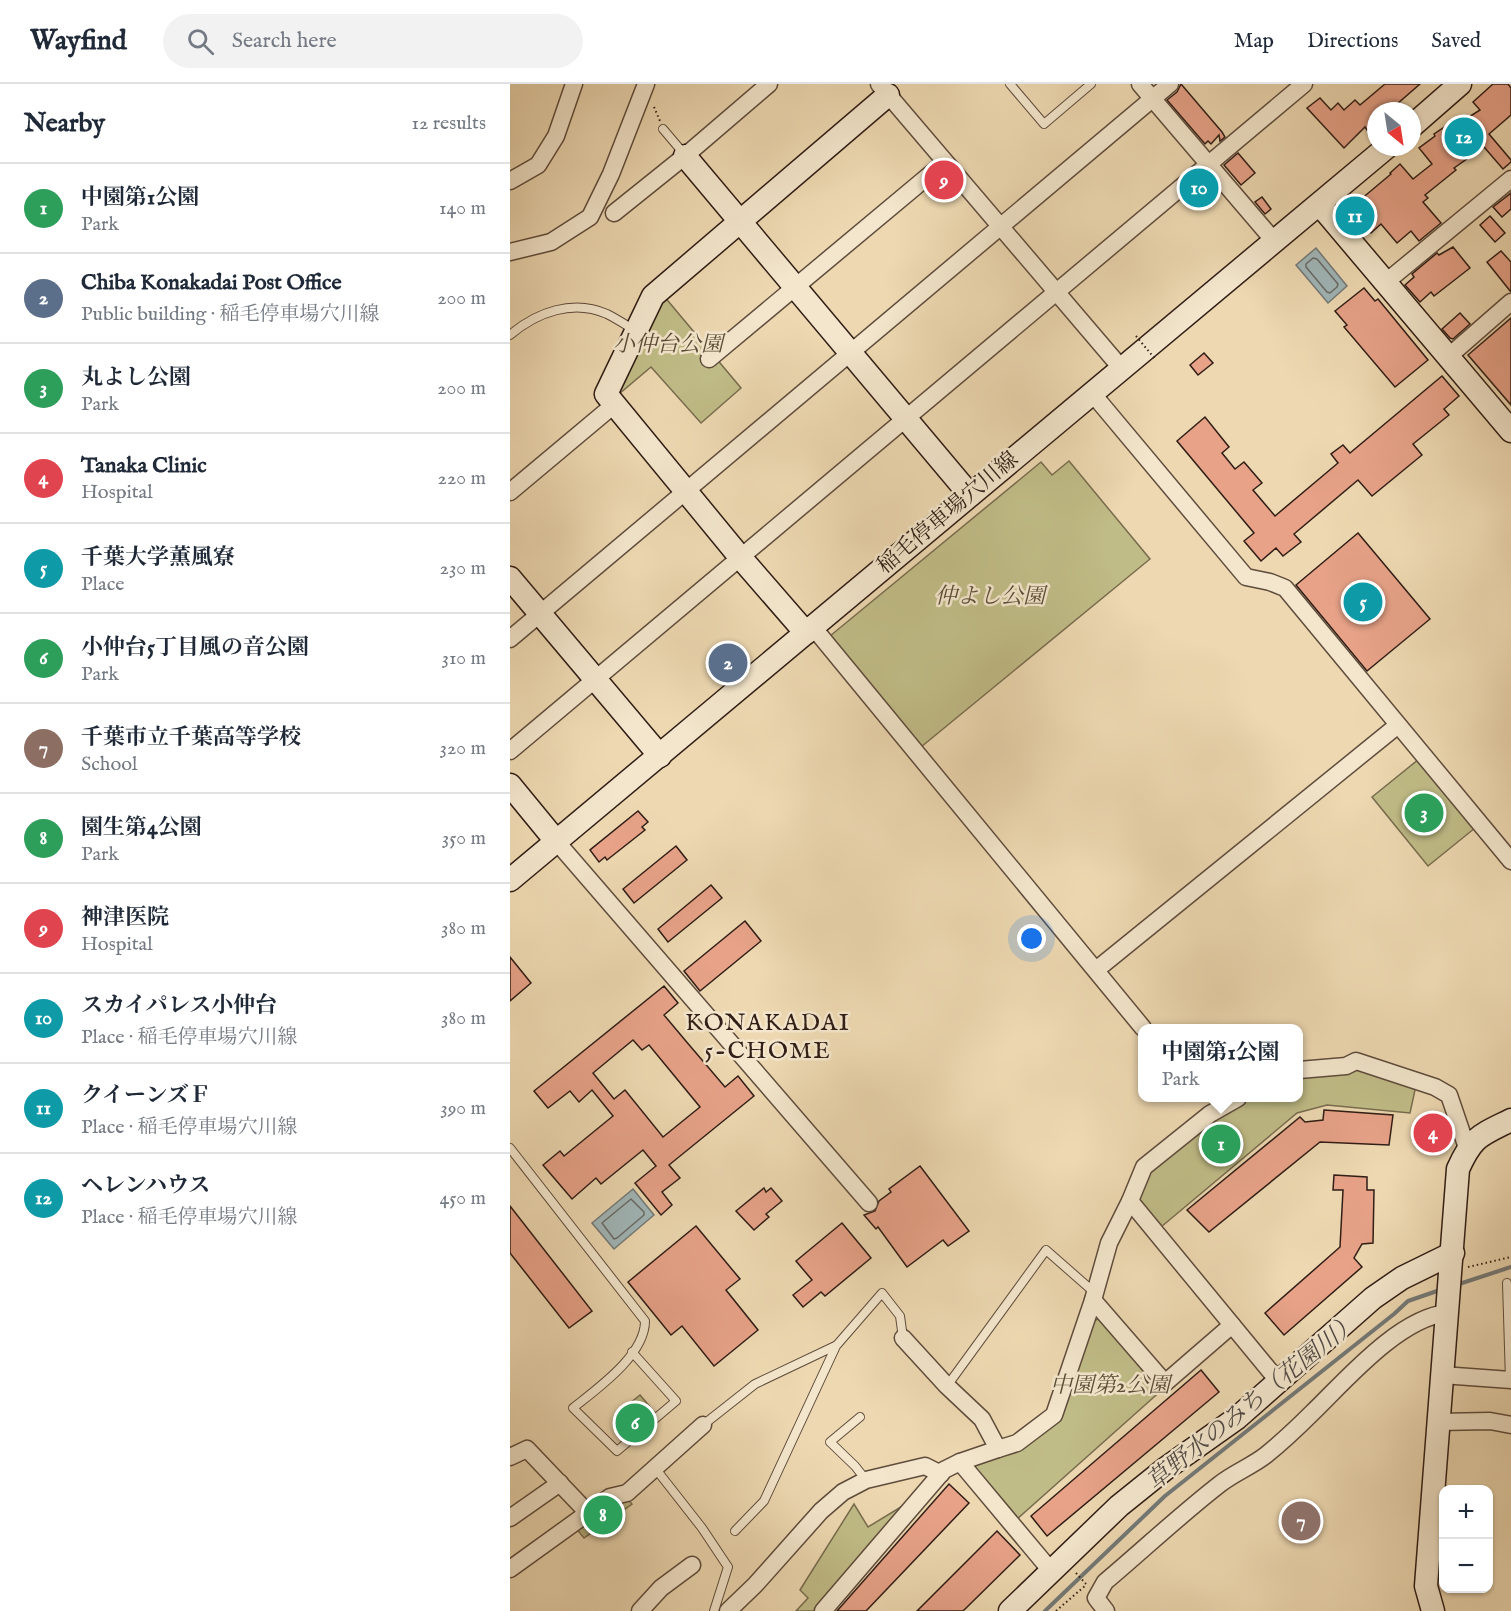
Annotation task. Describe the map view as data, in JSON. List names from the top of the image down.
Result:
{
  "streets": {
    "street": ["稲毛停車場穴川線"]
  },
  "districts": ["KONAKADAI 5-CHOME"],
  "water": ["草野水のみち（花園川）"],
  "parks": ["小仲台公園", "仲よし公園", "中園第2公園"],
  "north": "bottom right",
  "page": {
    "header": "Wayfind",
    "search": "Search here",
    "nav": ["Map", "Directions", "Saved"],
    "heading": ["Nearby", "12 results"],
    "pins": [
      "12",
      "9",
      "10",
      "11",
      "5",
      "2",
      "3",
      "4",
      "1",
      "6",
      "8",
      "7"
    ],
    "list": [
      {
        "mark": "1",
        "name": "中園第1公園",
        "note": "Park",
        "value": "140 m"
      },
      {
        "mark": "2",
        "name": "Chiba Konakadai Post Office",
        "note": "Public building · 稲毛停車場穴川線",
        "value": "200 m"
      },
      {
        "mark": "3",
        "name": "丸よし公園",
        "note": "Park",
        "value": "200 m"
      },
      {
        "mark": "4",
        "name": "Tanaka Clinic",
        "note": "Hospital",
        "value": "220 m"
      },
      {
        "mark": "5",
        "name": "千葉大学薫風寮",
        "note": "Place",
        "value": "230 m"
      },
      {
        "mark": "6",
        "name": "小仲台5丁目風の音公園",
        "note": "Park",
        "value": "310 m"
      },
      {
        "mark": "7",
        "name": "千葉市立千葉高等学校",
        "note": "School",
        "value": "320 m"
      },
      {
        "mark": "8",
        "name": "園生第4公園",
        "note": "Park",
        "value": "350 m"
      },
      {
        "mark": "9",
        "name": "神津医院",
        "note": "Hospital",
        "value": "380 m"
      },
      {
        "mark": "10",
        "name": "スカイパレス小仲台",
        "note": "Place · 稲毛停車場穴川線",
        "value": "380 m"
      },
      {
        "mark": "11",
        "name": "クイーンズＦ",
        "note": "Place · 稲毛停車場穴川線",
        "value": "390 m"
      },
      {
        "mark": "12",
        "name": "ヘレンハウス",
        "note": "Place · 稲毛停車場穴川線",
        "value": "450 m"
      }
    ],
    "popup": ["中園第1公園", "Park"],
    "map_buttons": ["+", "−"]
  }
}
